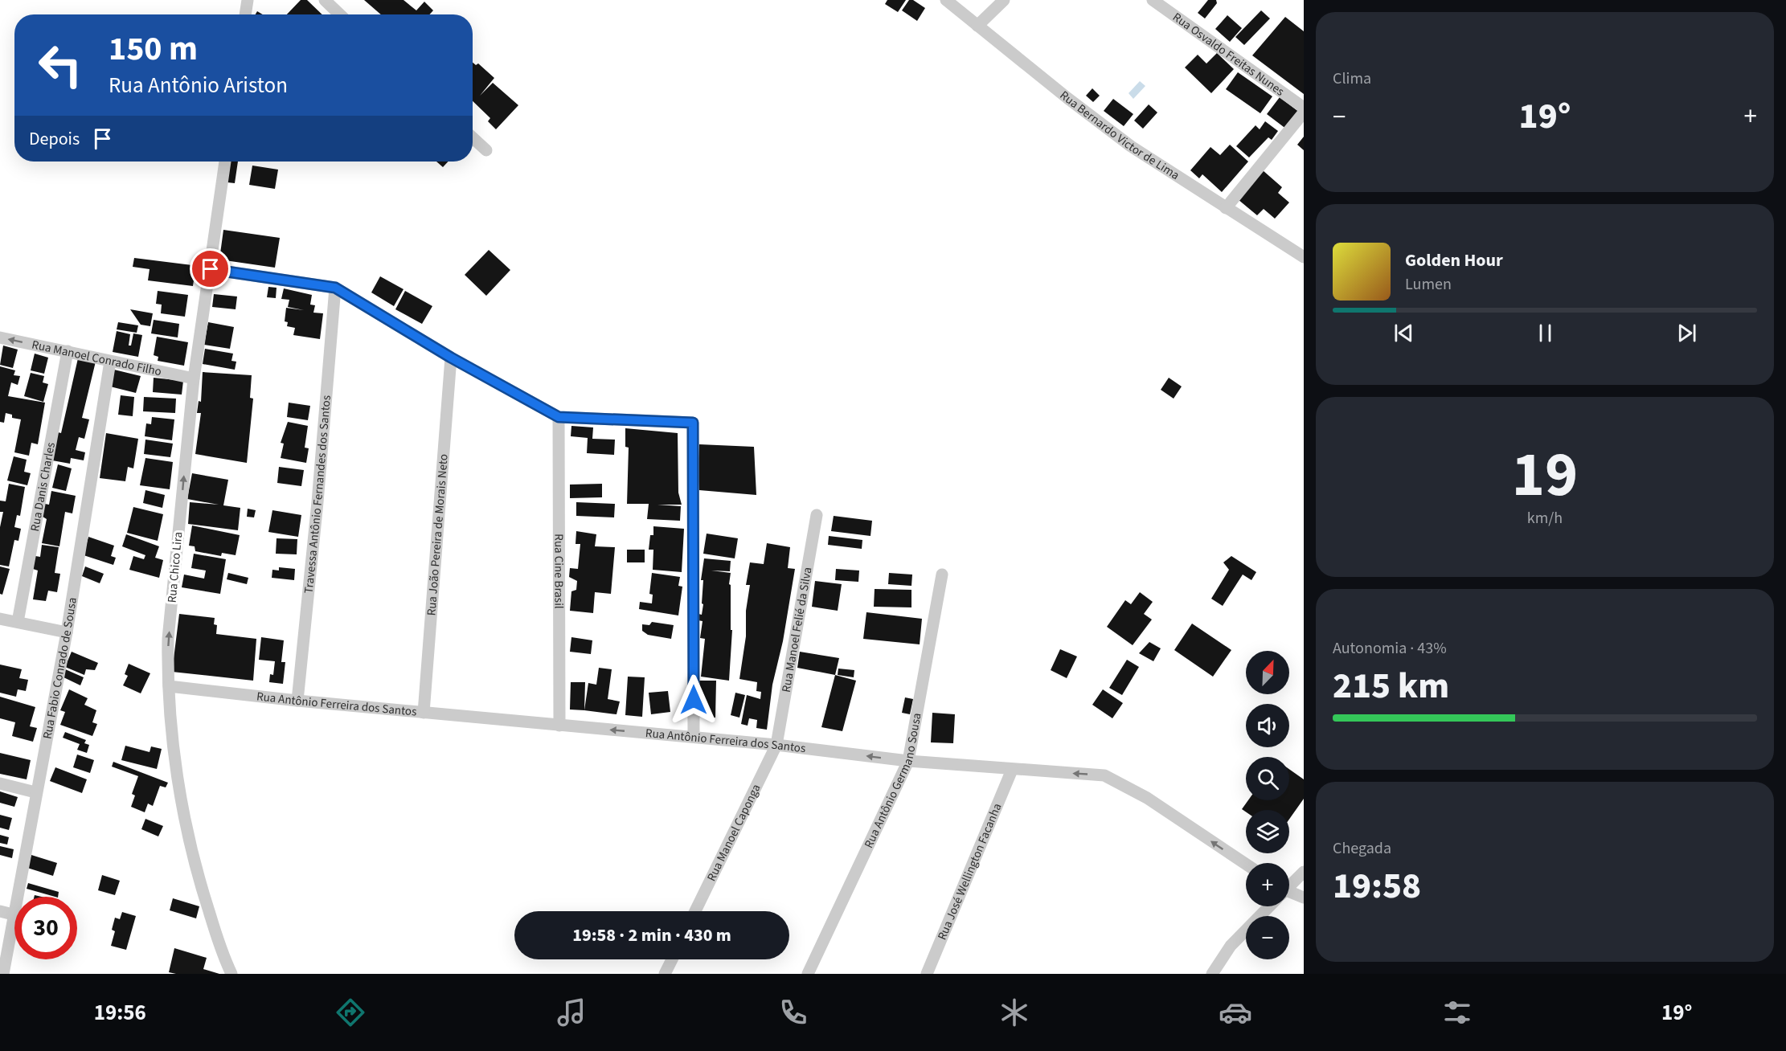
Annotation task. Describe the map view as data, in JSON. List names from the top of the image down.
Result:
{
  "streets": {
    "street": [
      "Rua Osvaldo Freitas Nunes",
      "Rua Bernardo Victor de Lima",
      "Rua Manoel Conrado Filho",
      "Rua Danis Charles",
      "Travessa Antônio Fernandes dos Santos",
      "Rua João Pereira de Morais Neto",
      "Rua Chico Lira",
      "Rua Cine Brasil",
      "Rua Manoel Felié da Silva",
      "Rua Fabio Conrado de Sousa",
      "Rua Antônio Ferreira dos Santos",
      "Rua Antônio Germano Sousa",
      "Rua Manoel Caponga",
      "Rua José Wellington Facanha"
    ]
  },
  "crossings": [
    ["Rua Manoel Conrado Filho", "Rua Danis Charles"],
    ["Rua Manoel Conrado Filho", "Rua Chico Lira"],
    ["Rua Manoel Conrado Filho", "Rua Fabio Conrado de Sousa"],
    ["Travessa Antônio Fernandes dos Santos", "Rua Antônio Ferreira dos Santos"],
    ["Rua João Pereira de Morais Neto", "Rua Antônio Ferreira dos Santos"],
    ["Rua Chico Lira", "Rua Antônio Ferreira dos Santos"],
    ["Rua Cine Brasil", "Rua Antônio Ferreira dos Santos"],
    ["Rua Manoel Felié da Silva", "Rua Antônio Ferreira dos Santos"],
    ["Rua Manoel Felié da Silva", "Rua Manoel Caponga"],
    ["Rua Antônio Ferreira dos Santos", "Rua Antônio Germano Sousa"],
    ["Rua Antônio Ferreira dos Santos", "Rua Manoel Caponga"],
    ["Rua Antônio Ferreira dos Santos", "Rua José Wellington Facanha"]
  ],
  "one_way": ["Rua Chico Lira", "Rua Antônio Ferreira dos Santos"],
  "north": "top right",
  "page": {
    "tile": [
      "Clima",
      ["19", "km/h"],
      ["Autonomia · 43%", "215 km"],
      ["Chegada", "19:58"]
    ],
    "turn": ["150 m", "Rua Antônio Ariston"],
    "heat": ["−", "19°", "+"],
    "then": "Depois",
    "song": ["Golden Hour", "Lumen"],
    "map_buttons": ["+", "−"],
    "limit": "30",
    "trip": "19:58 · 2 min · 430 m",
    "tabs": ["19:56", "19°"]
  }
}
